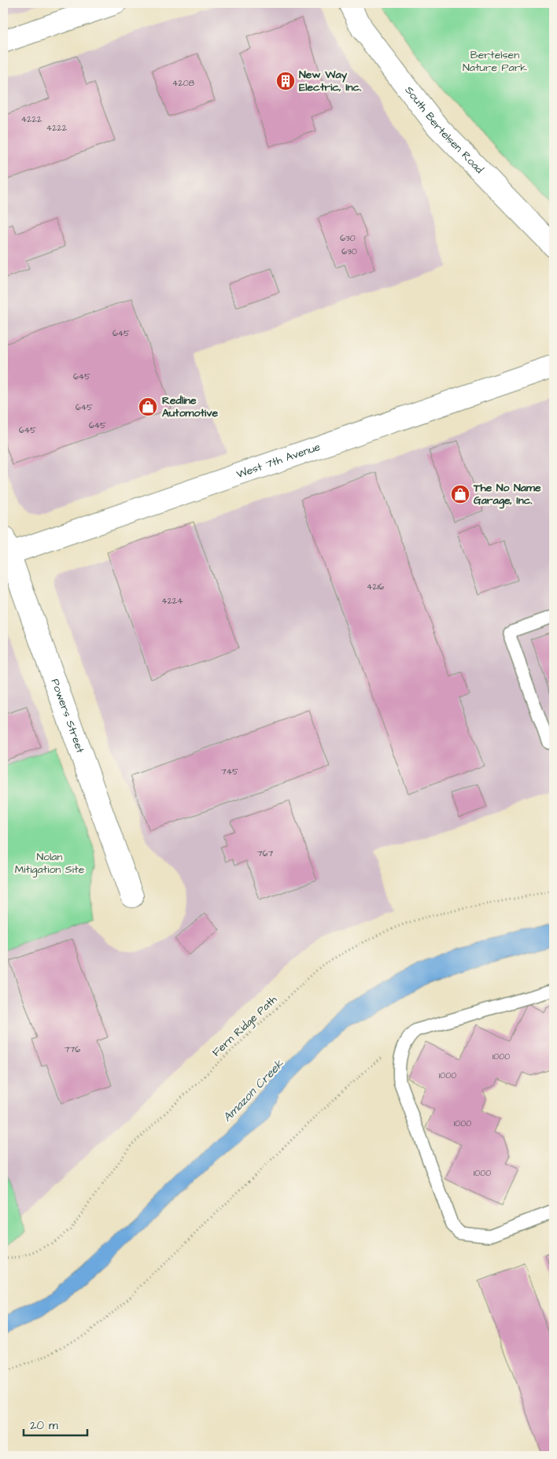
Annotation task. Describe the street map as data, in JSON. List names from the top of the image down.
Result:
{
  "streets": {
    "street": ["South Bertelsen Road", "West 7th Avenue", "Powers Street"],
    "path": ["Fern Ridge Path"]
  },
  "crossings": [
    ["West 7th Avenue", "Powers Street"]
  ],
  "water": ["Amazon Creek"],
  "parks": ["Bertelsen Nature Park", "Nolan Mitigation Site"],
  "places": {
    "building": ["New Way Electric, Inc."],
    "shop": ["Redline Automotive", "The No Name Garage, Inc."]
  },
  "house_numbers": [
    "4208",
    "4222",
    "4222",
    "630",
    "630",
    "645",
    "645",
    "645",
    "645",
    "645",
    "4216",
    "4224",
    "745",
    "767",
    "776",
    "1000",
    "1000",
    "1000",
    "1000"
  ],
  "scale_bar": "20 m"
}
